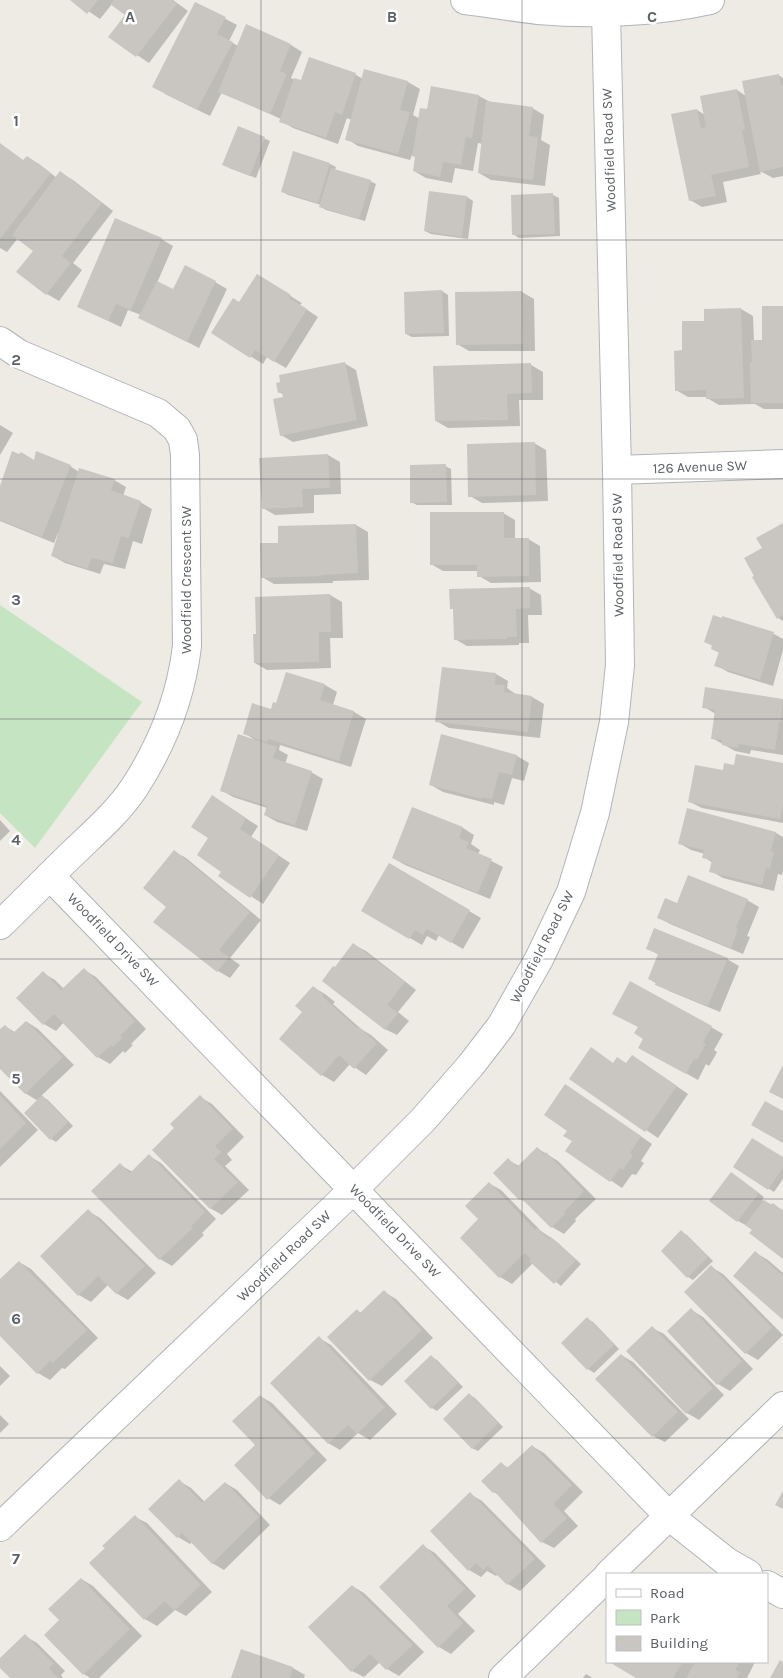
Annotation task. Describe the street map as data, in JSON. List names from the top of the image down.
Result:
{
  "streets": {
    "street": [
      "Woodfield Road SW",
      "126 Avenue SW",
      "Woodfield Crescent SW",
      "Woodfield Drive SW"
    ]
  },
  "crossings": [
    ["Woodfield Road SW", "126 Avenue SW"],
    ["Woodfield Road SW", "Woodfield Drive SW"],
    ["Woodfield Crescent SW", "Woodfield Drive SW"]
  ],
  "legend": ["Road", "Park", "Building"],
  "grid": {
    "columns": ["A", "B", "C"],
    "rows": [
      "1",
      "2",
      "3",
      "4",
      "5",
      "6",
      "7"
    ]
  }
}
